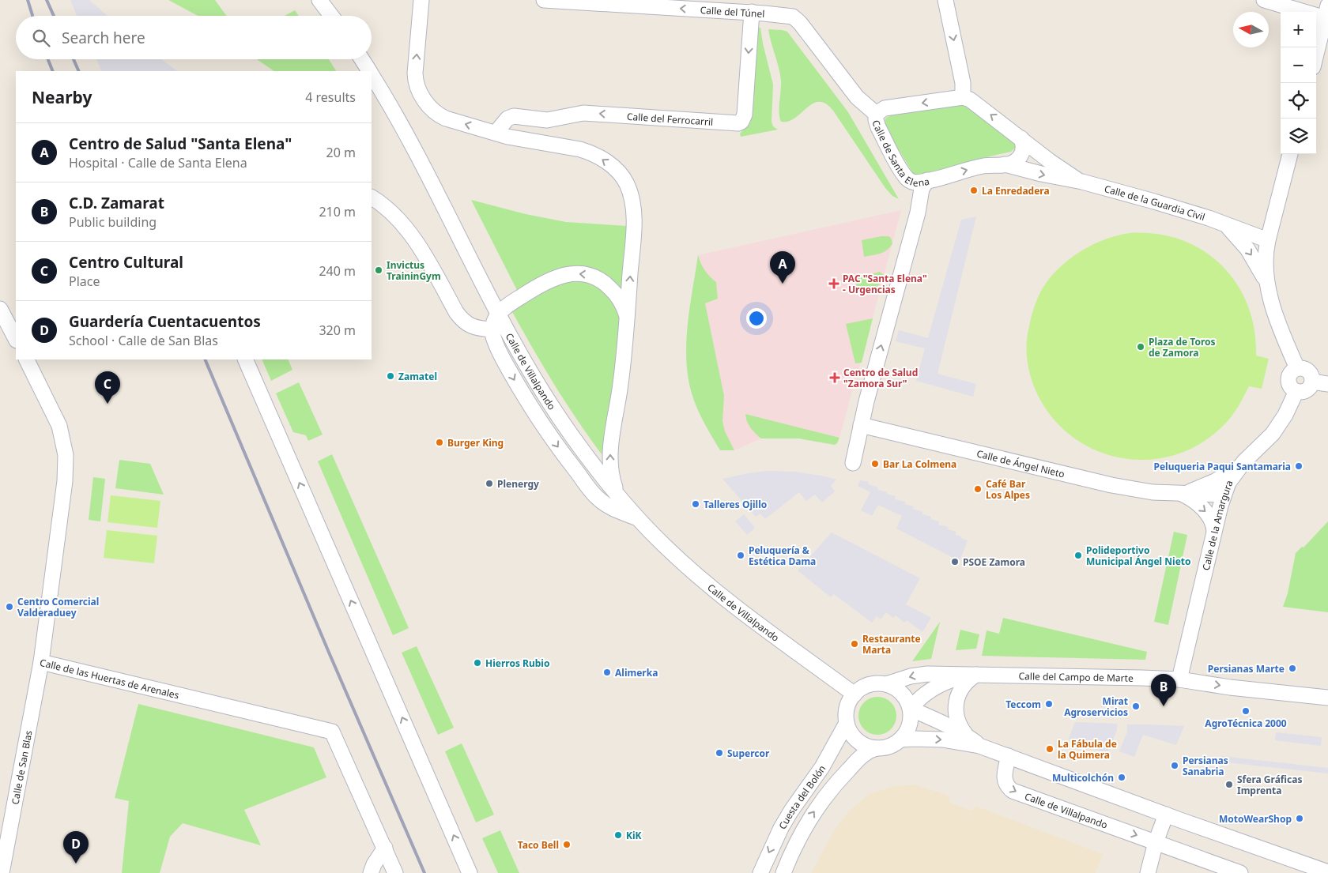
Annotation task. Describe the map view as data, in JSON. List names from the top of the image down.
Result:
{
  "streets": {
    "street": [
      "Calle del Túnel",
      "Calle del Ferrocarril",
      "Calle de Santa Elena",
      "Calle de la Guardia Civil",
      "Calle de Villalpando",
      "Calle de Ángel Nieto",
      "Calle de la Amargura",
      "Calle de las Huertas de Arenales",
      "Calle del Campo de Marte",
      "Calle de San Blas",
      "Cuesta del Bolón"
    ]
  },
  "crossings": [
    ["Calle del Túnel", "Calle del Ferrocarril"],
    ["Calle del Túnel", "Calle de Santa Elena"],
    ["Calle de Santa Elena", "Calle de la Guardia Civil"],
    ["Calle de Santa Elena", "Calle de Ángel Nieto"],
    ["Calle de Villalpando", "Calle del Campo de Marte"],
    ["Calle de Villalpando", "Cuesta del Bolón"],
    ["Calle de Ángel Nieto", "Calle de la Amargura"],
    ["Calle de la Amargura", "Calle del Campo de Marte"],
    ["Calle de las Huertas de Arenales", "Calle de San Blas"],
    ["Calle del Campo de Marte", "Cuesta del Bolón"]
  ],
  "one_way": ["Calle del Túnel"],
  "places": {
    "other": [
      "La Enredadera",
      "Invictus TraininGym",
      "Plaza de Toros de Zamora",
      "Zamatel",
      "Burger King",
      "Bar La Colmena",
      "Peluqueria Paqui Santamaria",
      "Plenergy",
      "Café Bar Los Alpes",
      "Talleres Ojillo",
      "Peluquería & Estética Dama",
      "Polideportivo Municipal Ángel Nieto",
      "PSOE Zamora",
      "Centro Comercial Valderaduey",
      "Restaurante Marta",
      "Hierros Rubio",
      "Persianas Marte",
      "Alimerka",
      "Teccom",
      "Mirat Agroservicios",
      "AgroTécnica 2000",
      "La Fábula de la Quimera",
      "Supercor",
      "Persianas Sanabria",
      "Multicolchón",
      "Sfera Gráficas Imprenta",
      "MotoWearShop",
      "KiK",
      "Taco Bell"
    ],
    "health": ["PAC \"Santa Elena\" - Urgencias", "Centro de Salud \"Zamora Sur\""]
  },
  "north": "left",
  "page": {
    "map_buttons": ["+", "−"],
    "search": "Search here",
    "heading": ["Nearby", "4 results"],
    "list": [
      {
        "mark": "A",
        "name": "Centro de Salud \"Santa Elena\"",
        "note": "Hospital · Calle de Santa Elena",
        "value": "20 m"
      },
      {
        "mark": "B",
        "name": "C.D. Zamarat",
        "note": "Public building",
        "value": "210 m"
      },
      {
        "mark": "C",
        "name": "Centro Cultural",
        "note": "Place",
        "value": "240 m"
      },
      {
        "mark": "D",
        "name": "Guardería Cuentacuentos",
        "note": "School · Calle de San Blas",
        "value": "320 m"
      }
    ],
    "pins": [
      "A",
      "C",
      "B",
      "D"
    ]
  }
}
